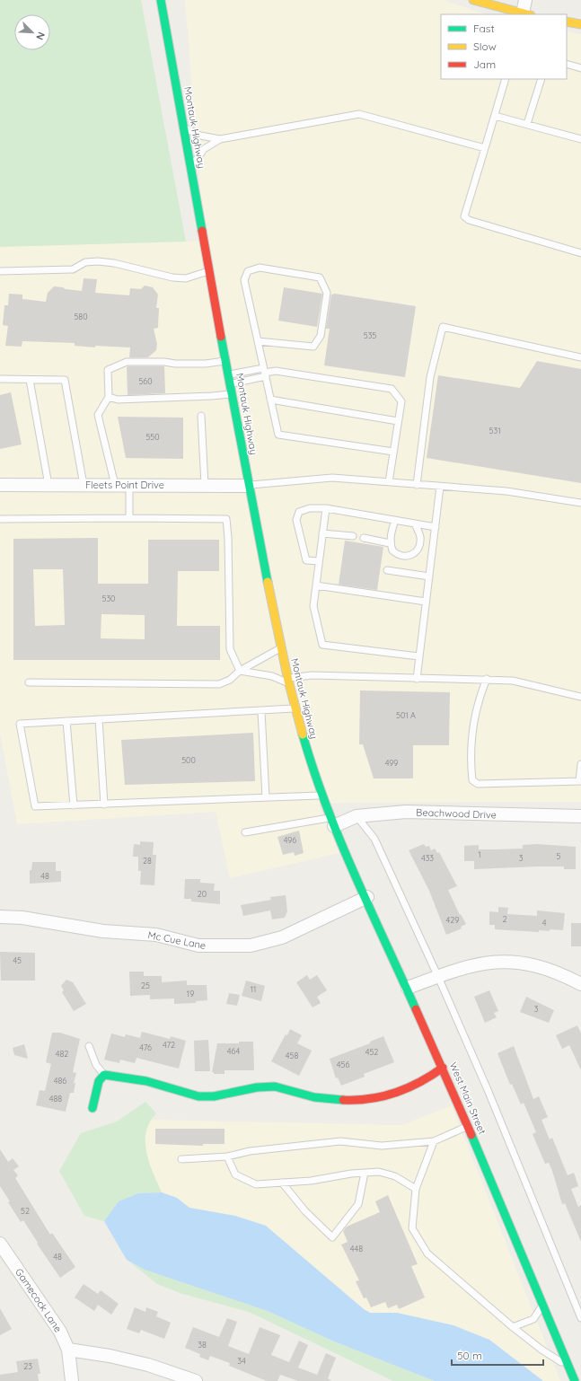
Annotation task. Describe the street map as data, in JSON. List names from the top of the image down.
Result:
{
  "streets": {
    "main road": ["Montauk Highway", "West Main Street"],
    "street": [
      "Fleets Point Drive",
      "Beachwood Drive",
      "Mc Cue Lane",
      "Gamecock Lane"
    ]
  },
  "crossings": [
    ["Montauk Highway", "Fleets Point Drive"],
    ["Montauk Highway", "Beachwood Drive"],
    ["Montauk Highway", "West Main Street"],
    ["Beachwood Drive", "West Main Street"],
    ["Mc Cue Lane", "West Main Street"]
  ],
  "house_numbers": [
    "580",
    "535",
    "560",
    "531",
    "550",
    "530",
    "501 A",
    "500",
    "499",
    "496",
    "1",
    "5",
    "433",
    "3",
    "28",
    "48",
    "20",
    "2",
    "429",
    "4",
    "45",
    "25",
    "11",
    "19",
    "3",
    "472",
    "476",
    "464",
    "452",
    "482",
    "458",
    "456",
    "486",
    "488",
    "52",
    "448",
    "48",
    "38",
    "34",
    "23"
  ],
  "legend": ["Fast", "Slow", "Jam"],
  "scale_bar": "50 m",
  "north": "bottom right"
}
